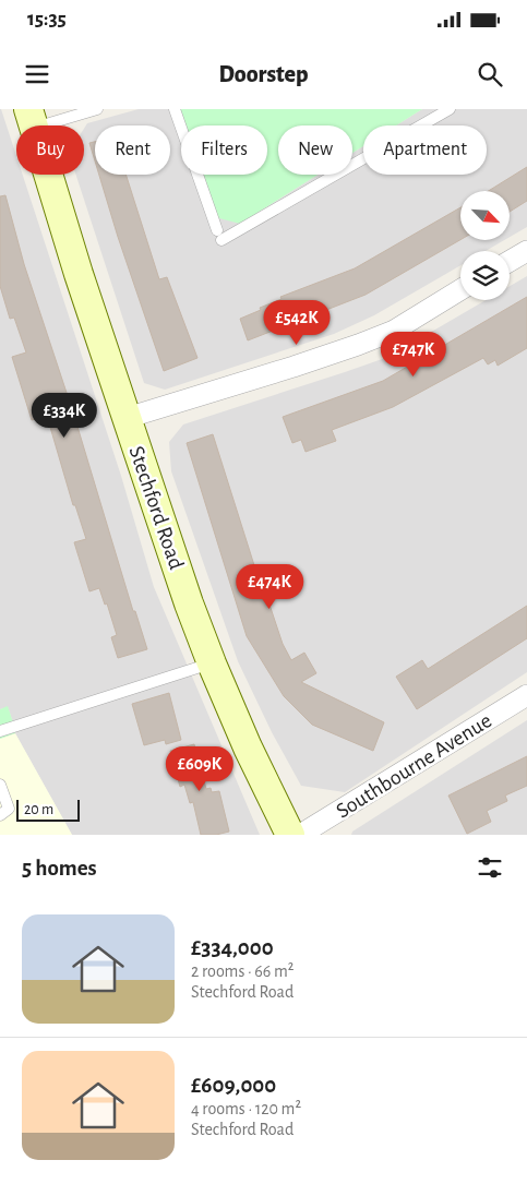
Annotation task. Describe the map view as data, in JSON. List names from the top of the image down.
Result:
{
  "streets": {
    "main road": ["Stechford Road"],
    "street": ["Southbourne Avenue"]
  },
  "scale_bar": "20 m",
  "north": "bottom right",
  "page": {
    "status": "15:35",
    "header": "Doorstep",
    "chip": [
      "Buy",
      "Rent",
      "Filters",
      "New",
      "Apartment"
    ],
    "price": [
      "£542K",
      "£747K",
      "£334K",
      "£474K",
      "£609K"
    ],
    "scale": "20 m",
    "heading": "5 homes",
    "list": [
      {
        "name": "£334,000",
        "note": "2 rooms · 66 m² · Stechford Road"
      },
      {
        "name": "£609,000",
        "note": "4 rooms · 120 m² · Stechford Road"
      }
    ]
  }
}
